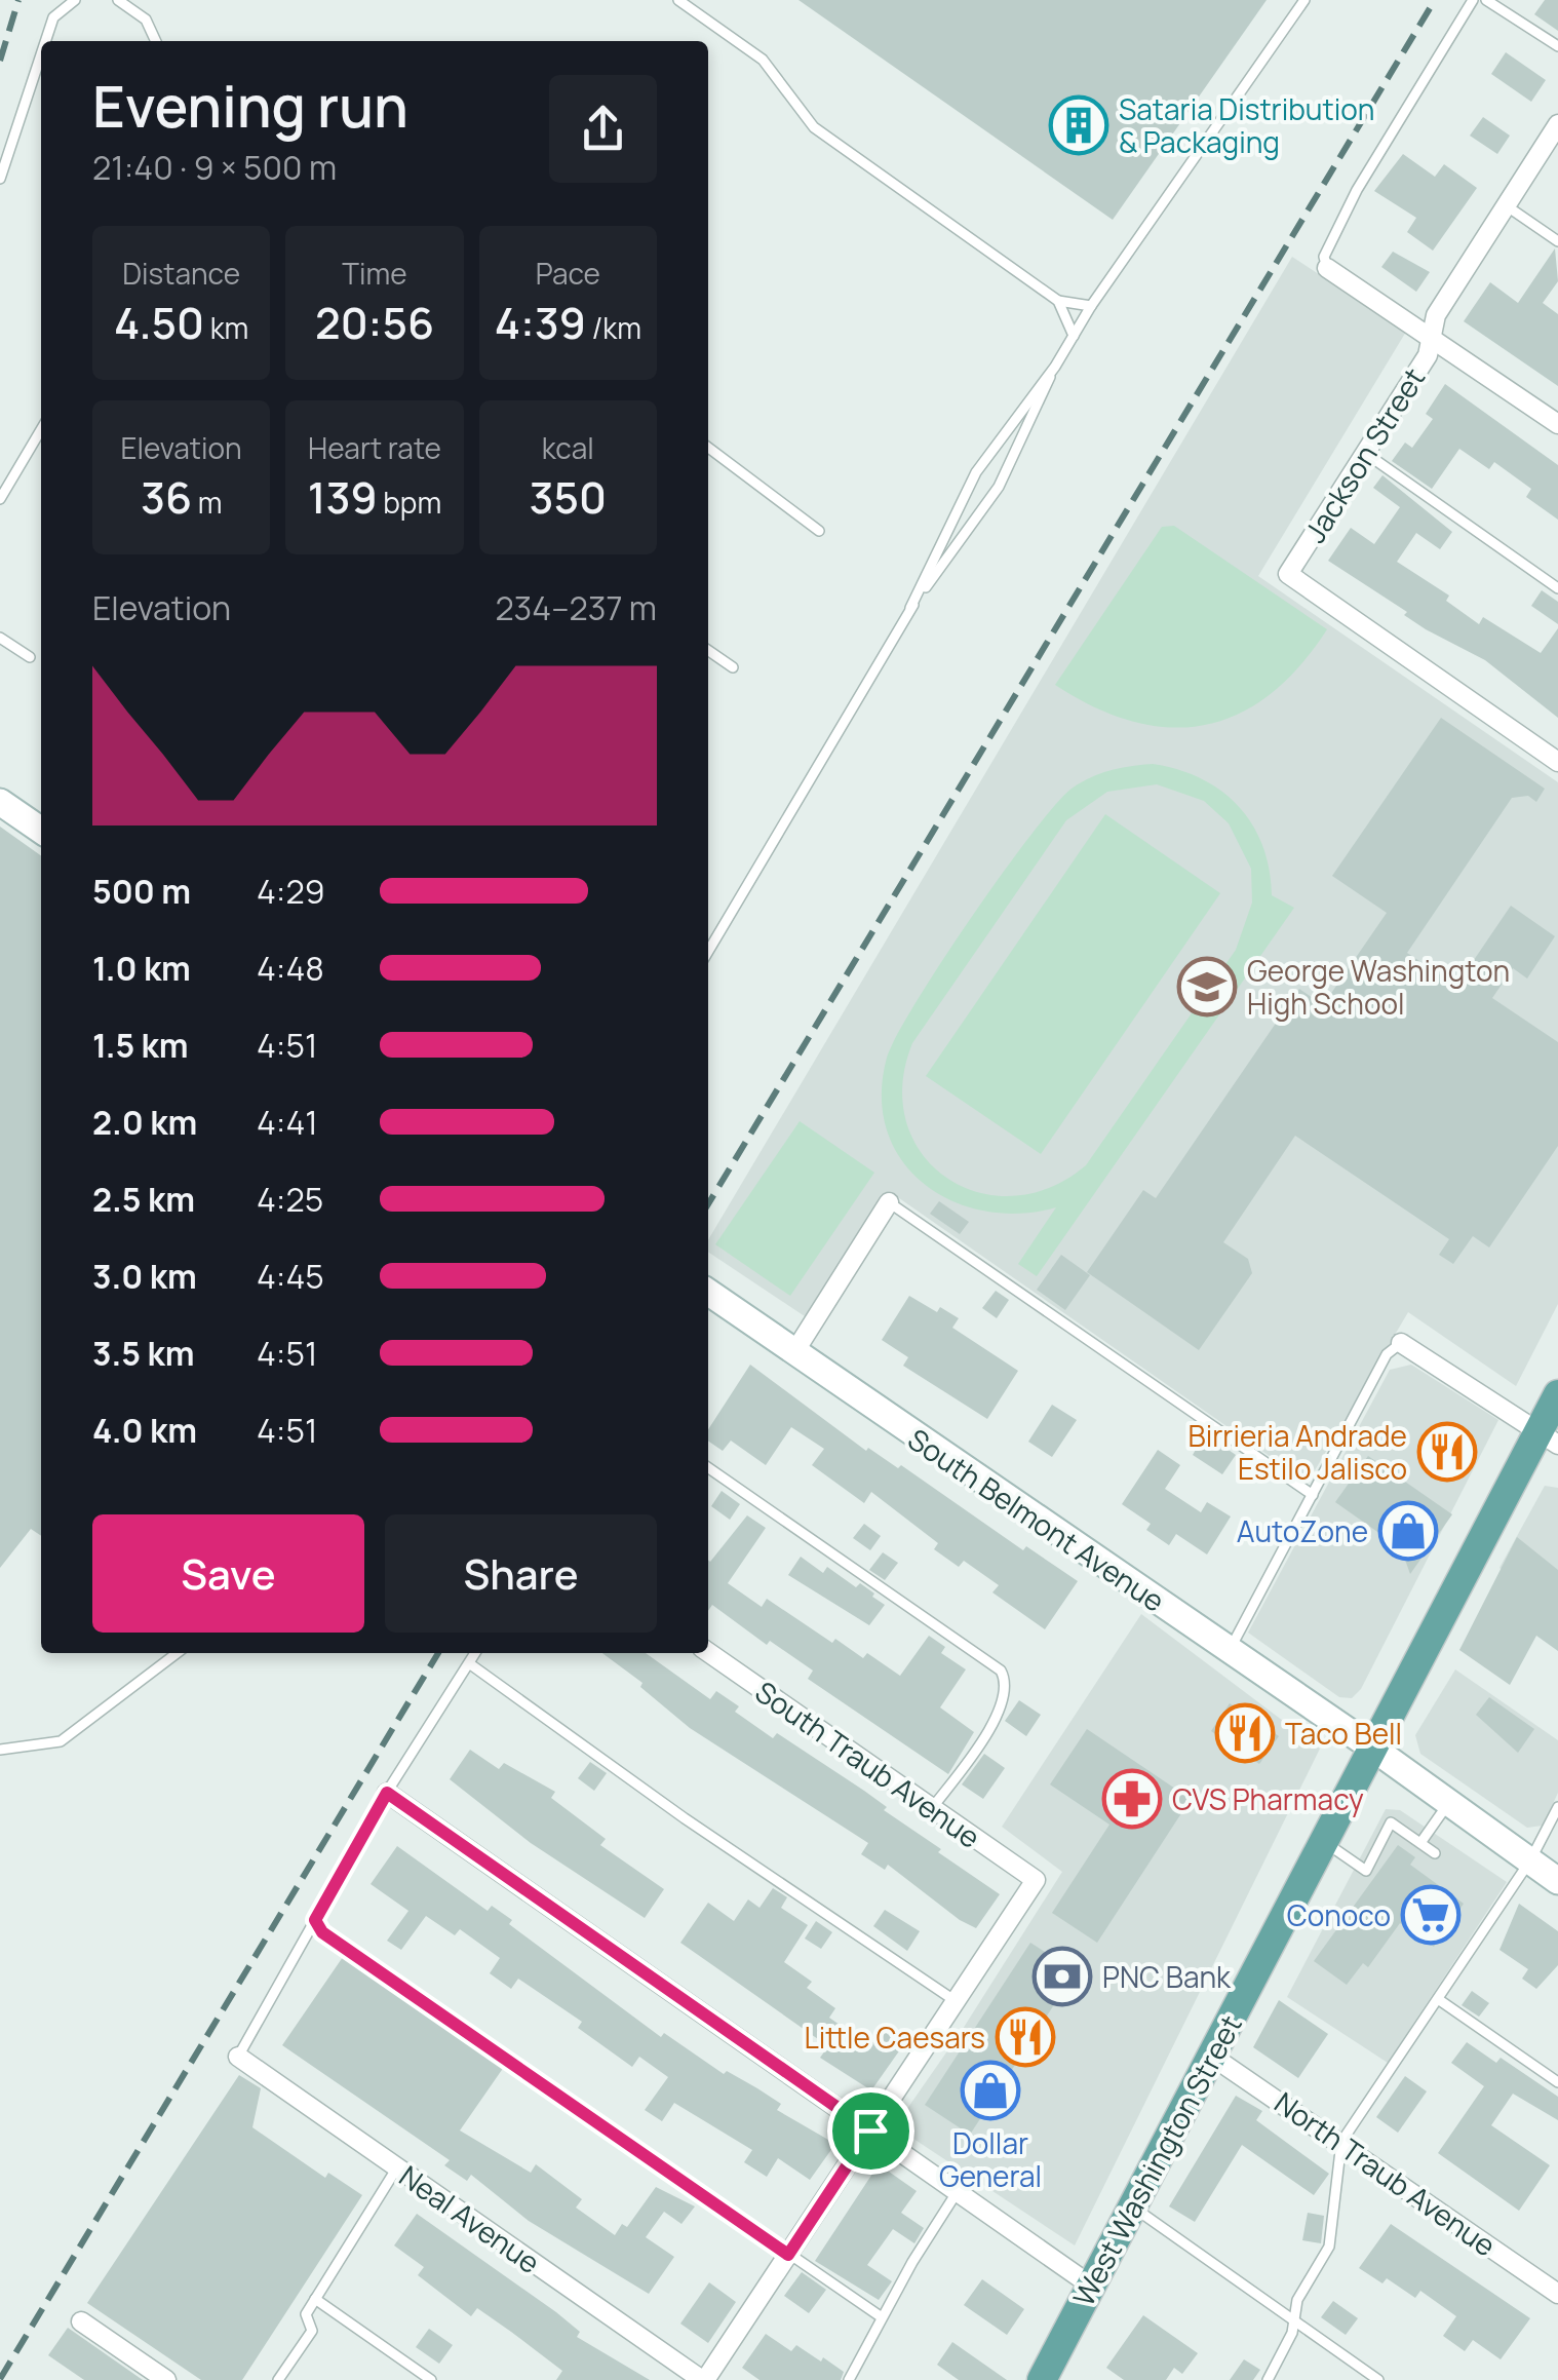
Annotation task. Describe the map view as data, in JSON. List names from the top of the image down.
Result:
{
  "streets": {
    "main road": ["South Belmont Avenue", "West Washington Street"],
    "street": [
      "Jackson Street",
      "South Traub Avenue",
      "North Traub Avenue",
      "Neal Avenue"
    ]
  },
  "crossings": [
    ["South Belmont Avenue", "West Washington Street"],
    ["West Washington Street", "North Traub Avenue"]
  ],
  "places": {
    "building": ["Sataria Distribution & Packaging"],
    "school or university": ["George Washington High School"],
    "restaurant": ["Birrieria Andrade Estilo Jalisco", "Taco Bell", "Little Caesars"],
    "shop": ["AutoZone", "Dollar General"],
    "pharmacy": ["CVS Pharmacy"],
    "supermarket": ["Conoco"],
    "bank": ["PNC Bank"]
  },
  "page": {
    "heading": ["Evening run", "21:40 · 9 × 500 m"],
    "stats": [
      ["Distance", "4.50 km"],
      ["Time", "20:56"],
      ["Pace", "4:39 /km"],
      ["Elevation", "36 m"],
      ["Heart rate", "139 bpm"],
      ["kcal", "350"]
    ],
    "chart": ["Elevation", "234–237 m"],
    "list": [
      {
        "name": "500 m",
        "note": "4:29"
      },
      {
        "name": "1.0 km",
        "note": "4:48"
      },
      {
        "name": "1.5 km",
        "note": "4:51"
      },
      {
        "name": "2.0 km",
        "note": "4:41"
      },
      {
        "name": "2.5 km",
        "note": "4:25"
      },
      {
        "name": "3.0 km",
        "note": "4:45"
      },
      {
        "name": "3.5 km",
        "note": "4:51"
      },
      {
        "name": "4.0 km",
        "note": "4:51"
      }
    ],
    "buttons": ["Save", "Share"]
  }
}
